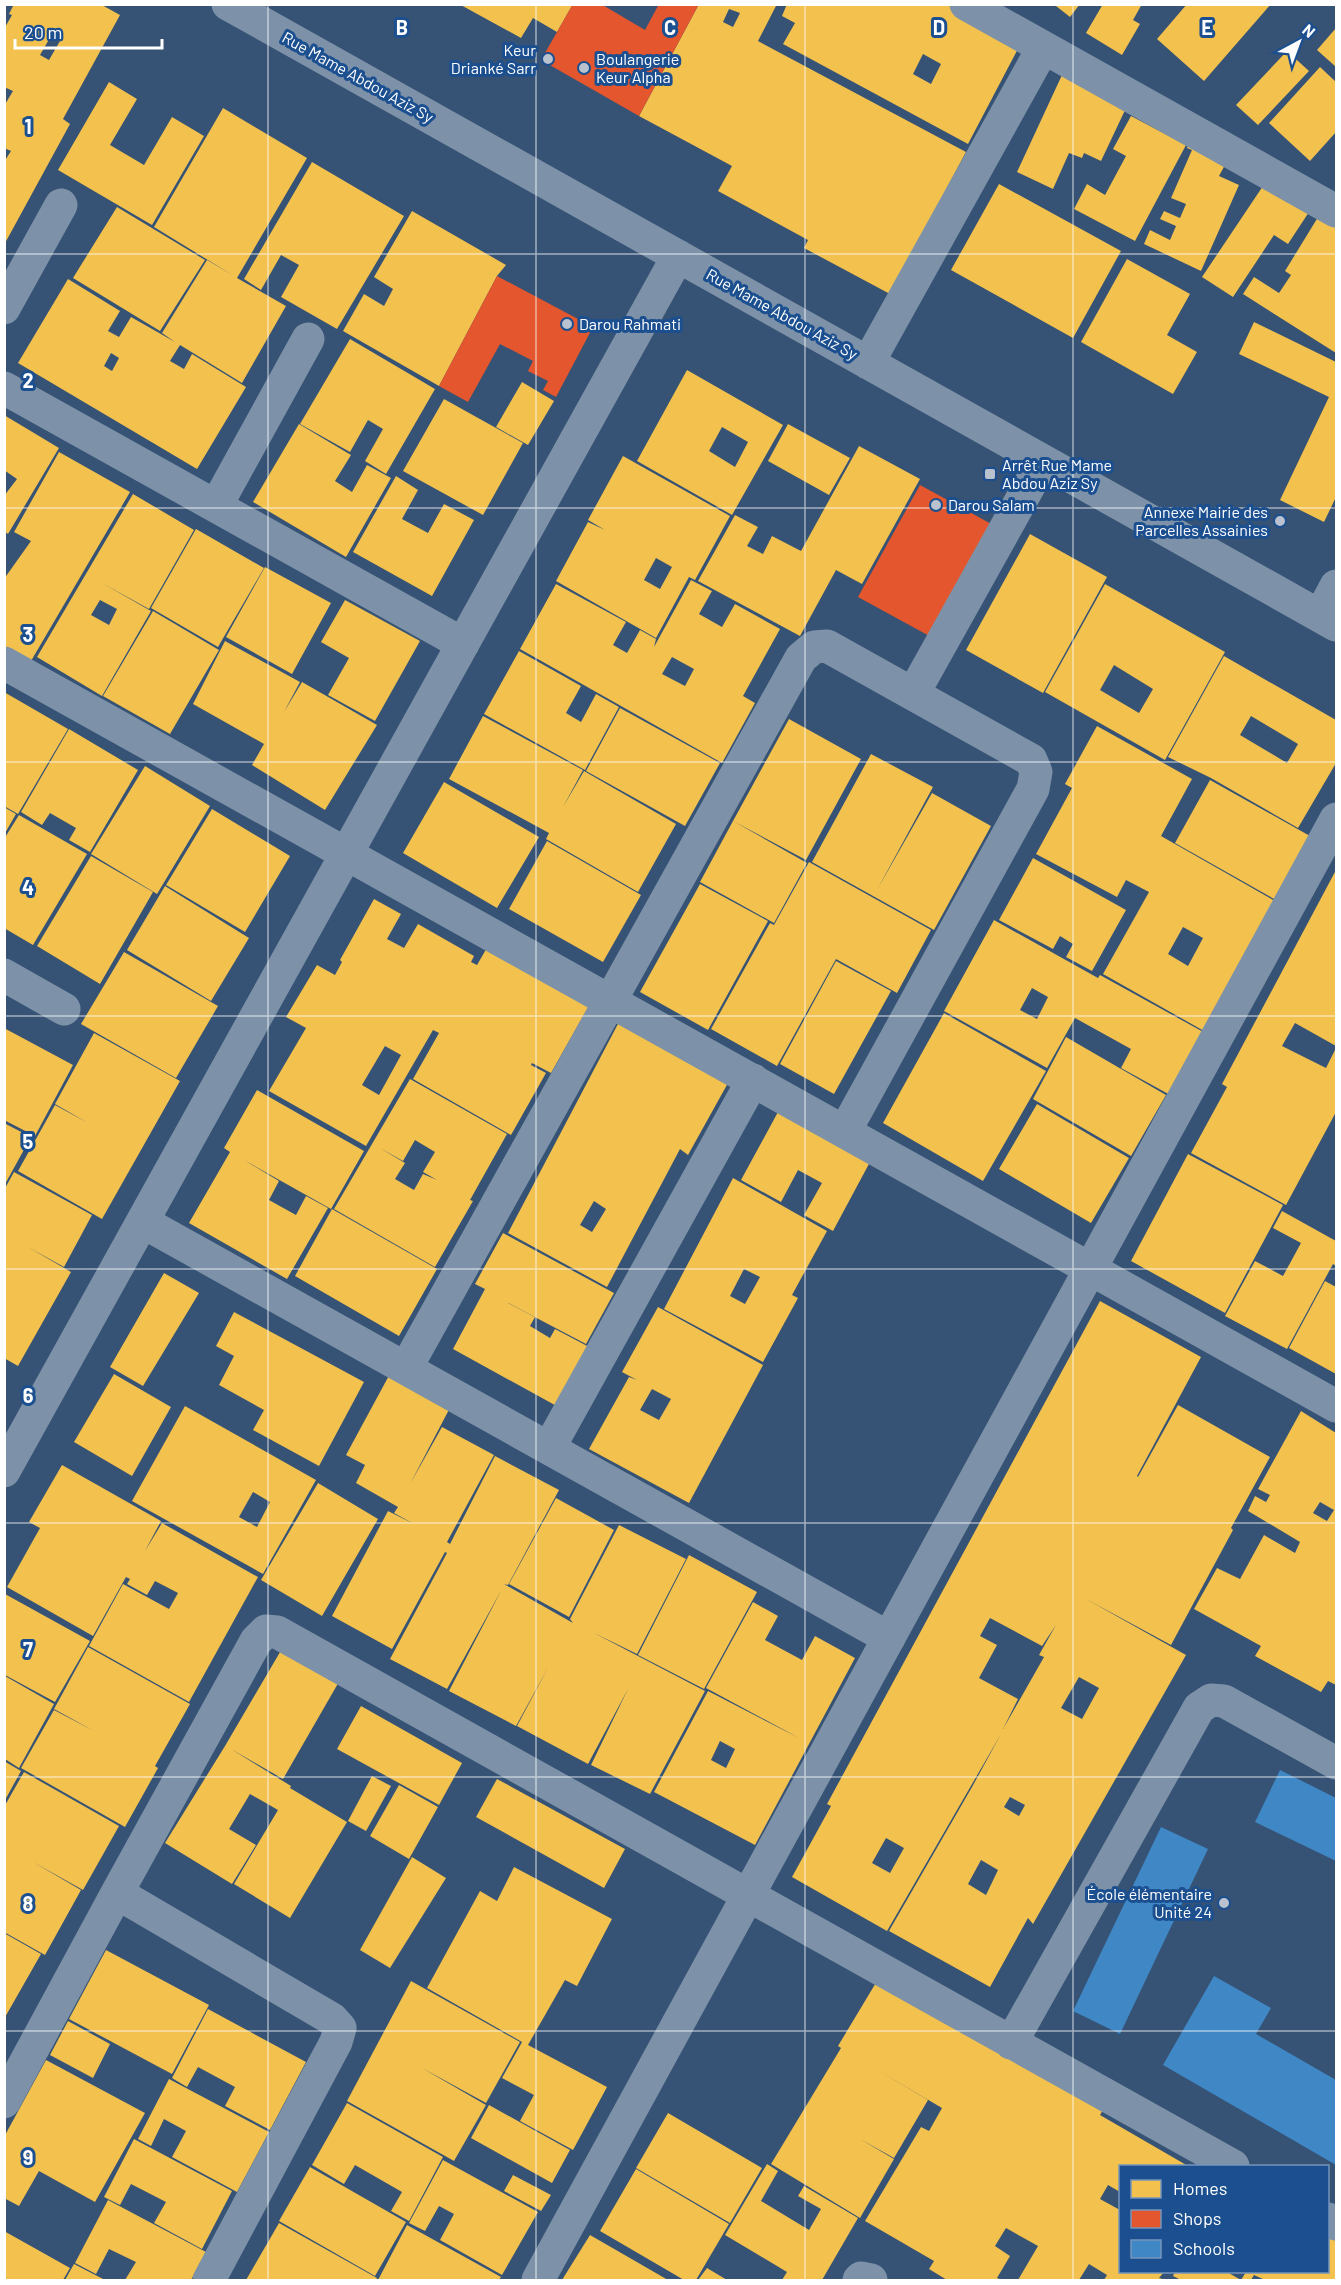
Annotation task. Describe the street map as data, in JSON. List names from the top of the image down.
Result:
{
  "streets": {
    "street": ["Rue Mame Abdou Aziz Sy"]
  },
  "places": {
    "other": [
      "Keur Drianké Sarr",
      "Boulangerie Keur Alpha",
      "Darou Rahmati",
      "Darou Salam",
      "Annexe Mairie des Parcelles Assainies",
      "École élémentaire Unité 24"
    ],
    "transit": ["Arrêt Rue Mame Abdou Aziz Sy"]
  },
  "legend": ["Homes", "Shops", "Schools"],
  "scale_bar": "20 m",
  "north": "top right",
  "grid": {
    "columns": [
      "B",
      "C",
      "D",
      "E"
    ],
    "rows": [
      "1",
      "2",
      "3",
      "4",
      "5",
      "6",
      "7",
      "8",
      "9"
    ]
  }
}
